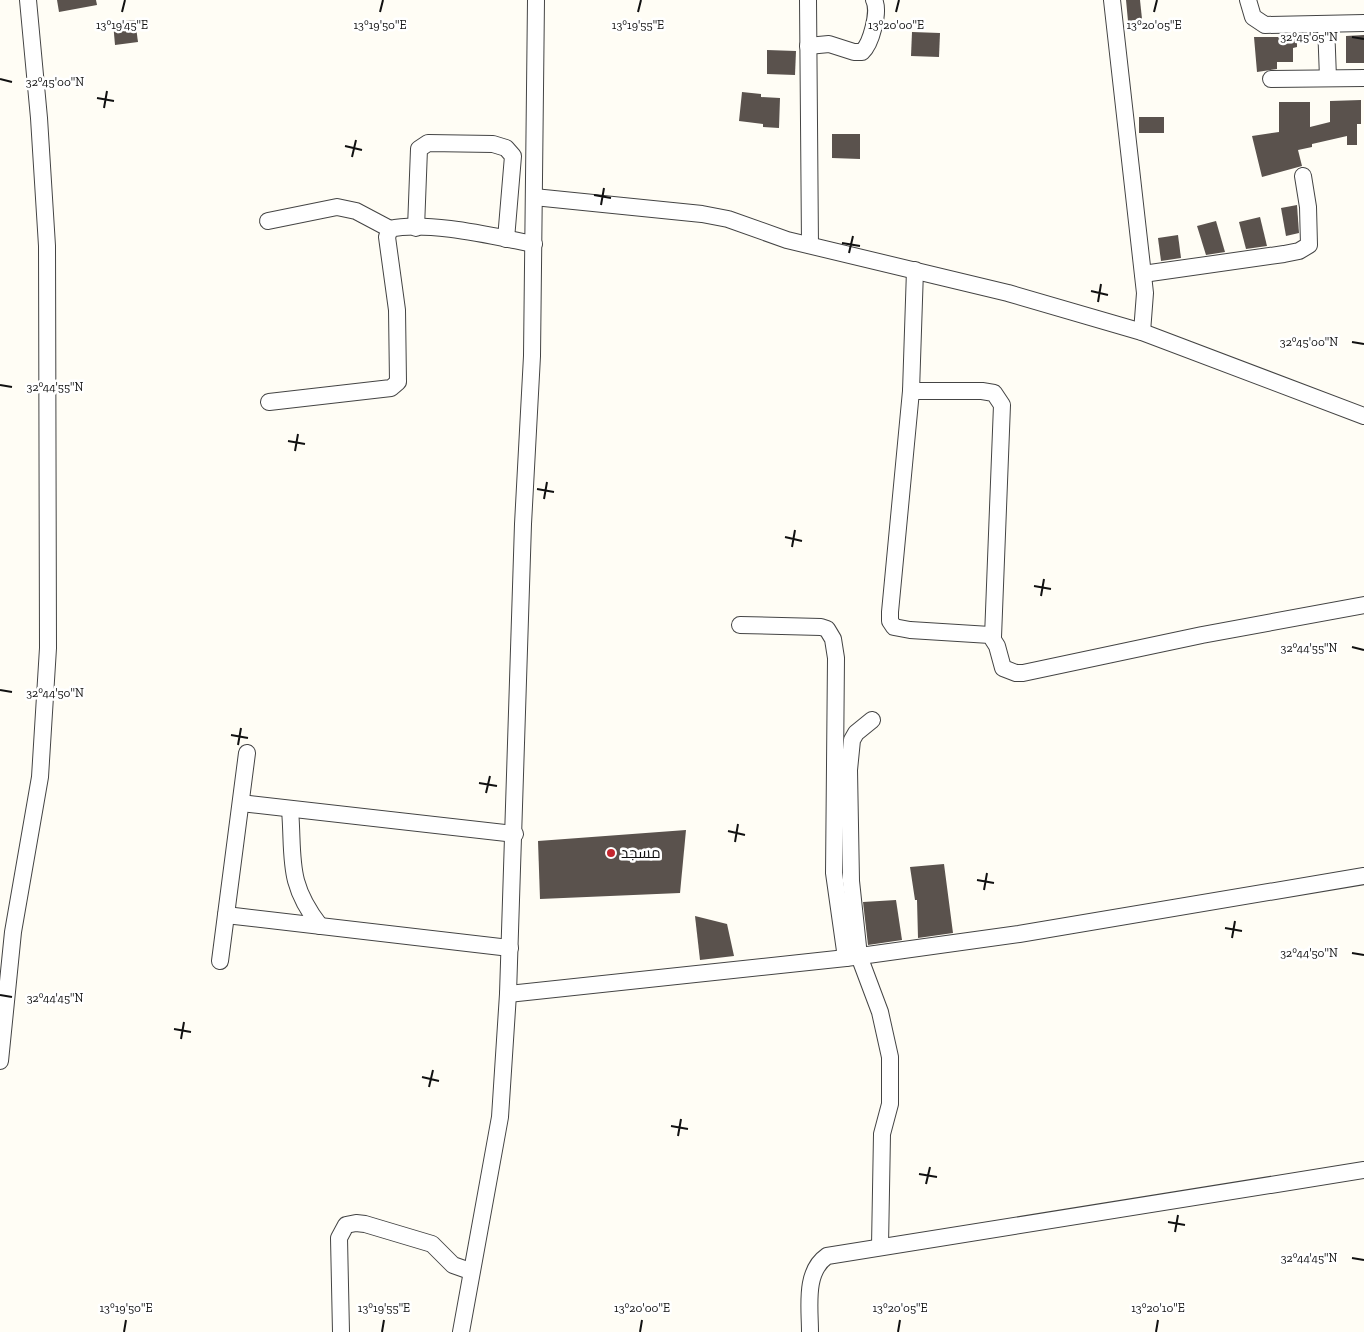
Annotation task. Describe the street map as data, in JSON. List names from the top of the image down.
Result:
{
  "places": ["مسجد"],
  "coordinates": [
    "13°19'45\"E",
    "13°19'50\"E",
    "13°19'55\"E",
    "13°20'00\"E",
    "13°20'05\"E",
    "32°45'05\"N",
    "32°45'00\"N",
    "32°44'55\"N",
    "32°44'50\"N",
    "32°44'45\"N",
    "13°20'10\"E"
  ]
}
